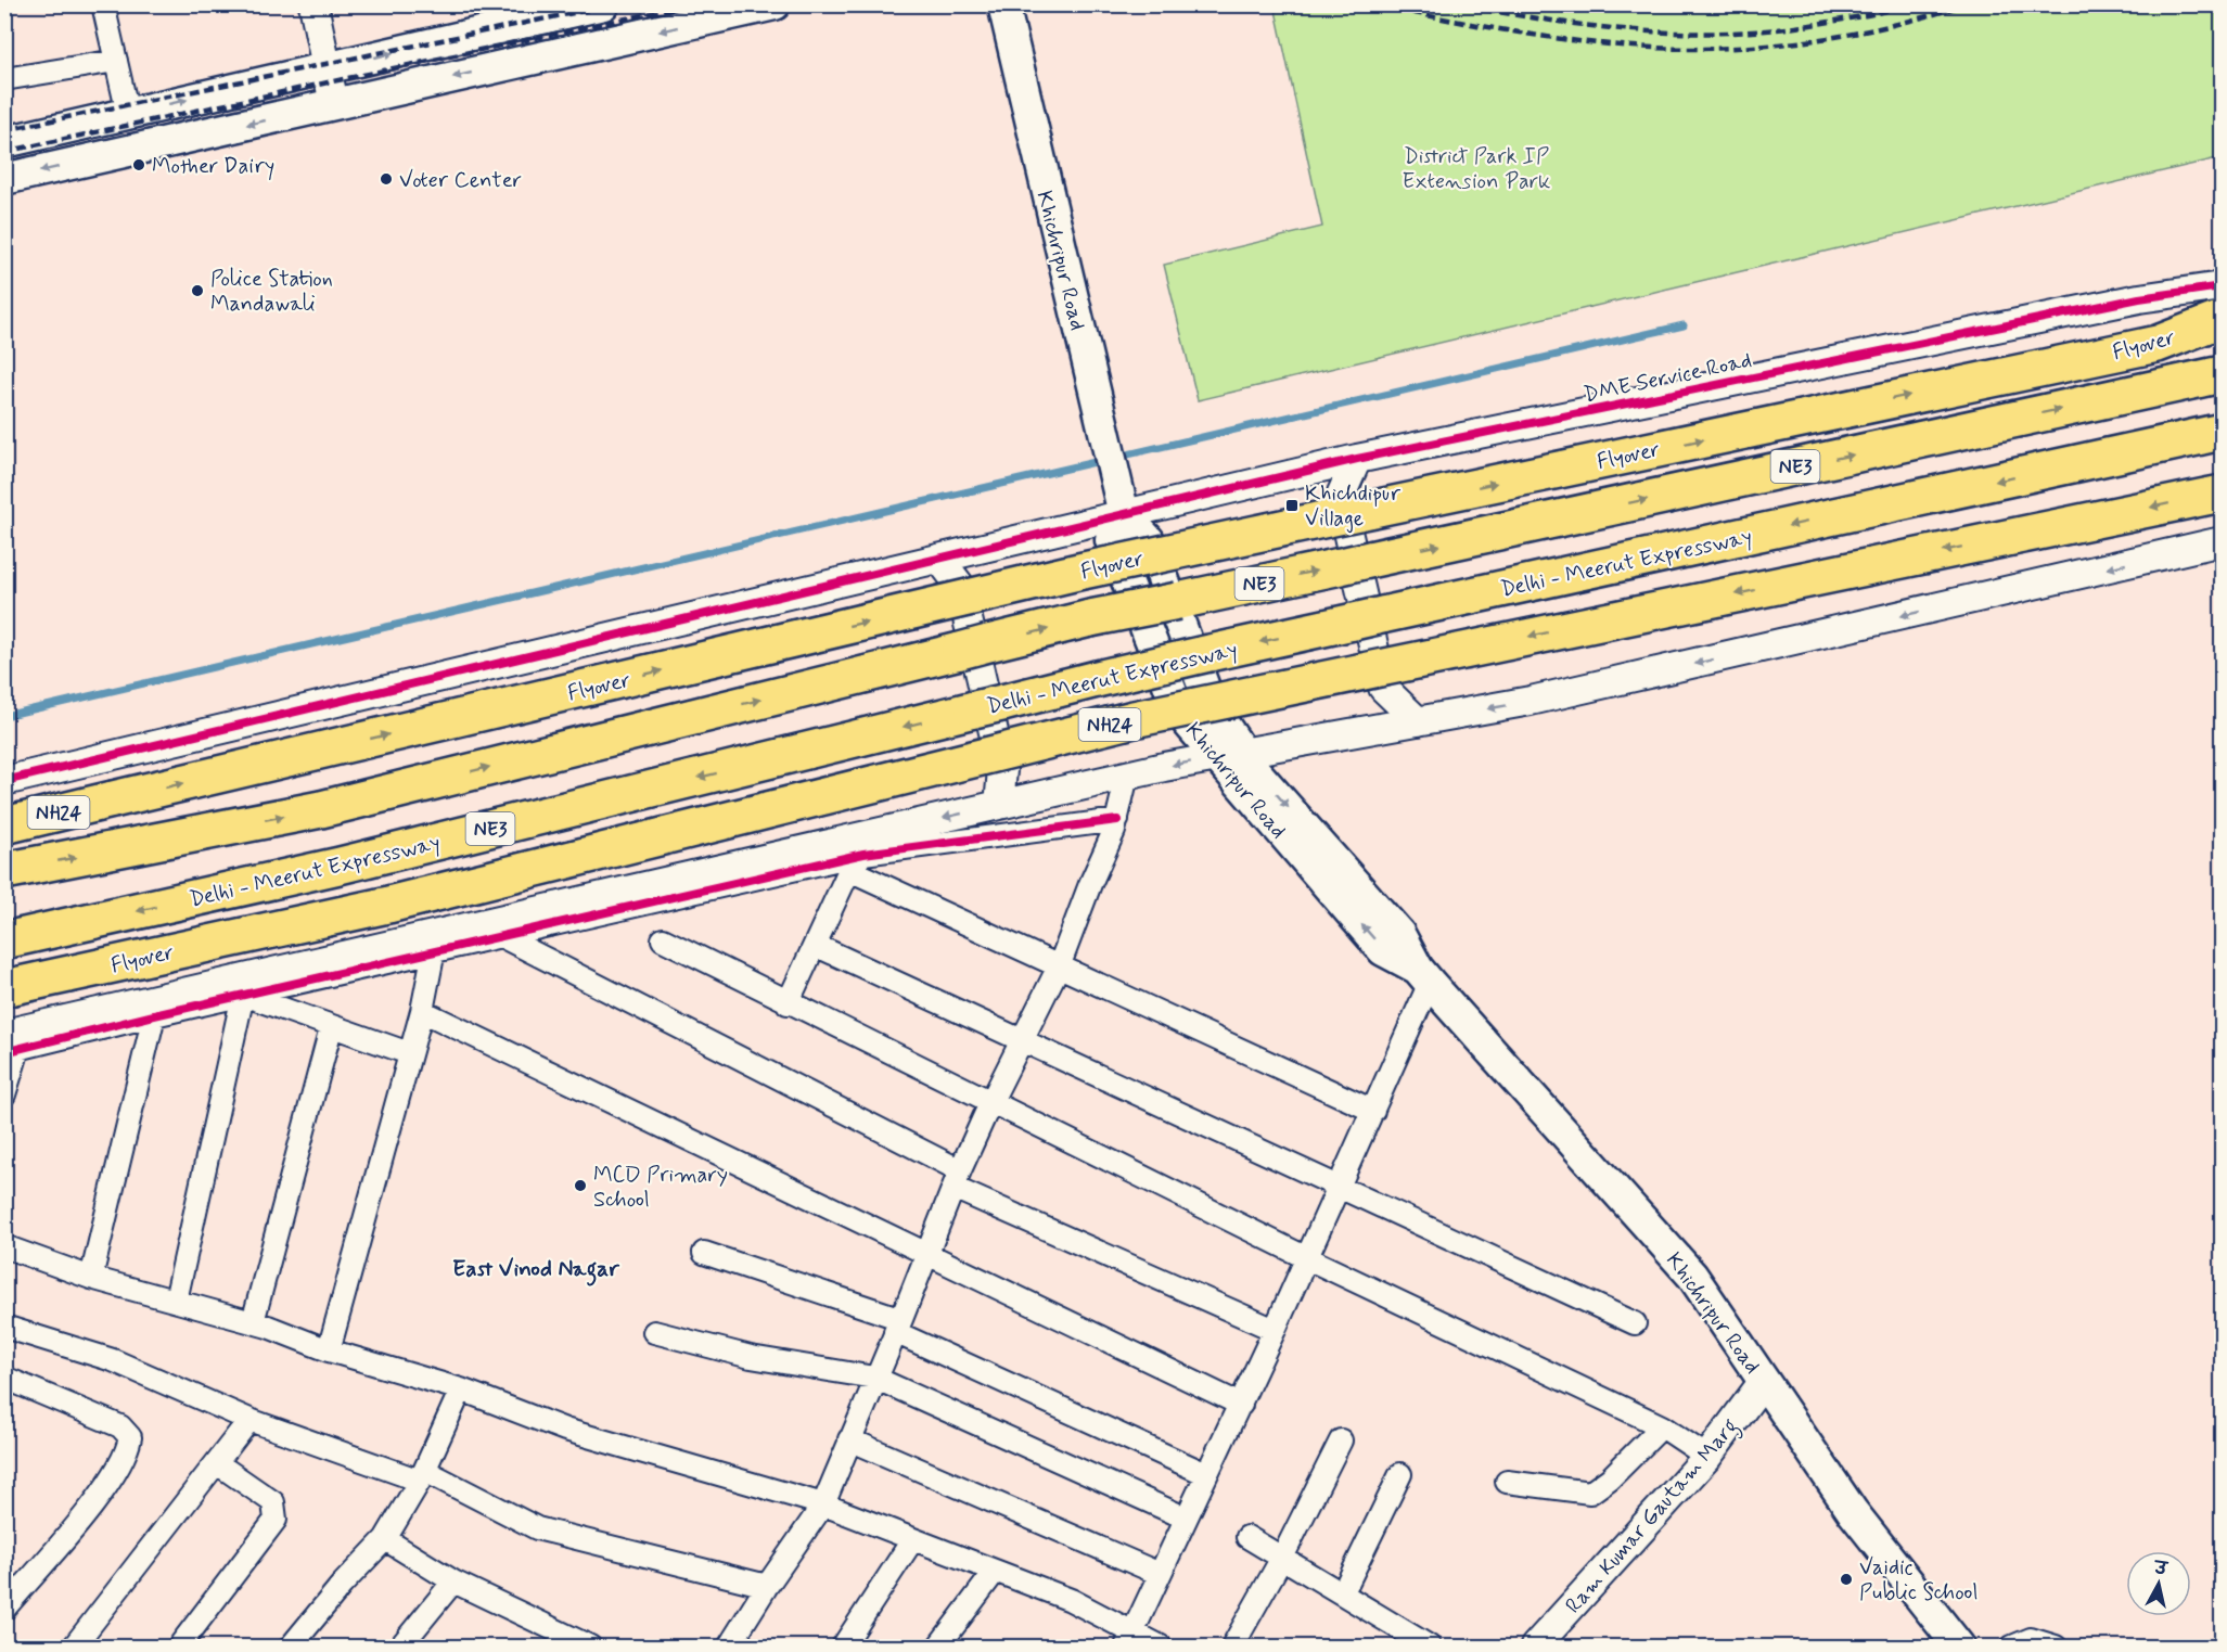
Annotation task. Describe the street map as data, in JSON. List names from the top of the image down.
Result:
{
  "streets": {
    "highway": [
      "Flyover",
      "NE3",
      "Delhi - Meerut Expressway",
      "NH24"
    ],
    "main road": ["Khichripur Road"],
    "street": ["DME Service Road", "Ram Kumar Gautam Marg"]
  },
  "crossings": [
    ["Khichripur Road", "DME Service Road"],
    ["Khichripur Road", "Ram Kumar Gautam Marg"]
  ],
  "districts": ["East Vinod Nagar"],
  "parks": ["District Park IP Extension Park"],
  "places": {
    "other": [
      "Mother Dairy",
      "Voter Center",
      "Police Station Mandawali",
      "MCD Primary School",
      "Vaidic Public School"
    ],
    "transit": ["Khichdipur Village"]
  },
  "north": "top"
}
